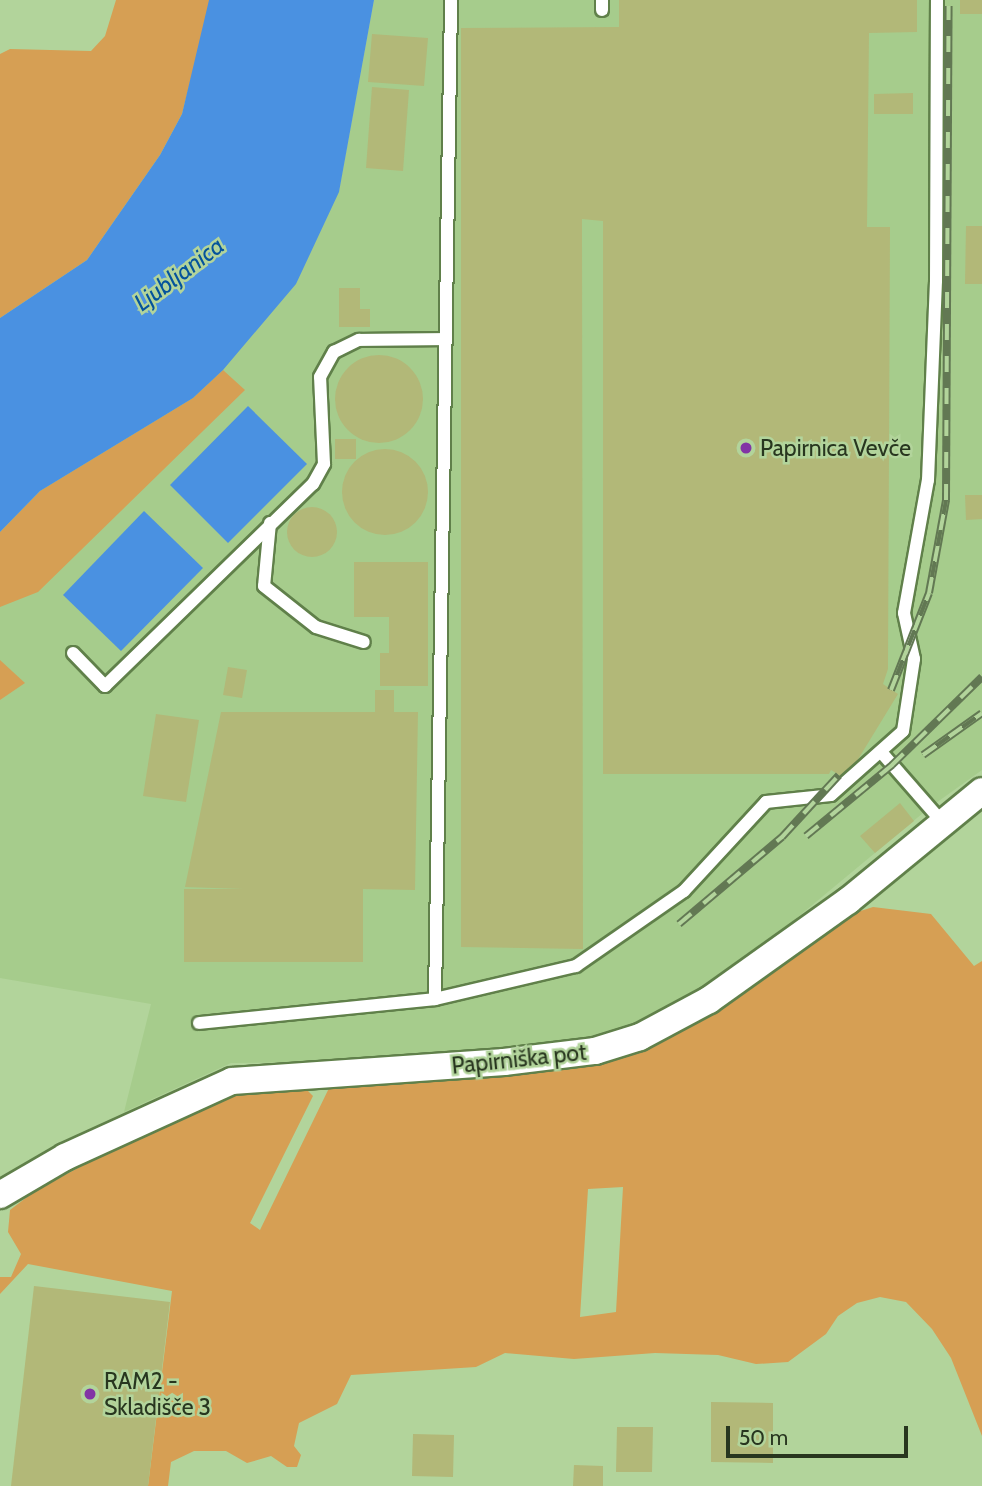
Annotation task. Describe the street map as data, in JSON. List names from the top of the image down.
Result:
{
  "streets": {
    "street": ["Papirniška pot"]
  },
  "water": ["Ljubljanica"],
  "places": ["Papirnica Vevče", "RAM2 - Skladišče 3"],
  "scale_bar": "50 m"
}
